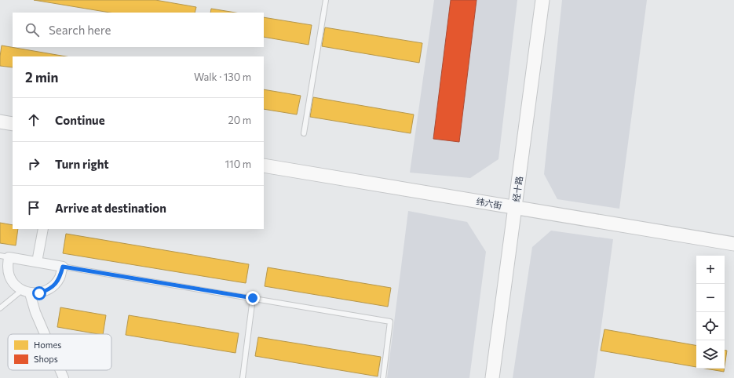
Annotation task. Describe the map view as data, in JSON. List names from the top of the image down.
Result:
{
  "streets": {
    "street": ["经十路", "纬六街"]
  },
  "crossings": [
    ["经十路", "纬六街"]
  ],
  "legend": ["Homes", "Shops"],
  "page": {
    "search": "Search here",
    "heading": ["2 min", "Walk · 130 m"],
    "list": [
      ["Continue", "20 m"],
      ["Turn right", "110 m"],
      "Arrive at destination"
    ],
    "map_buttons": ["+", "−"]
  }
}
